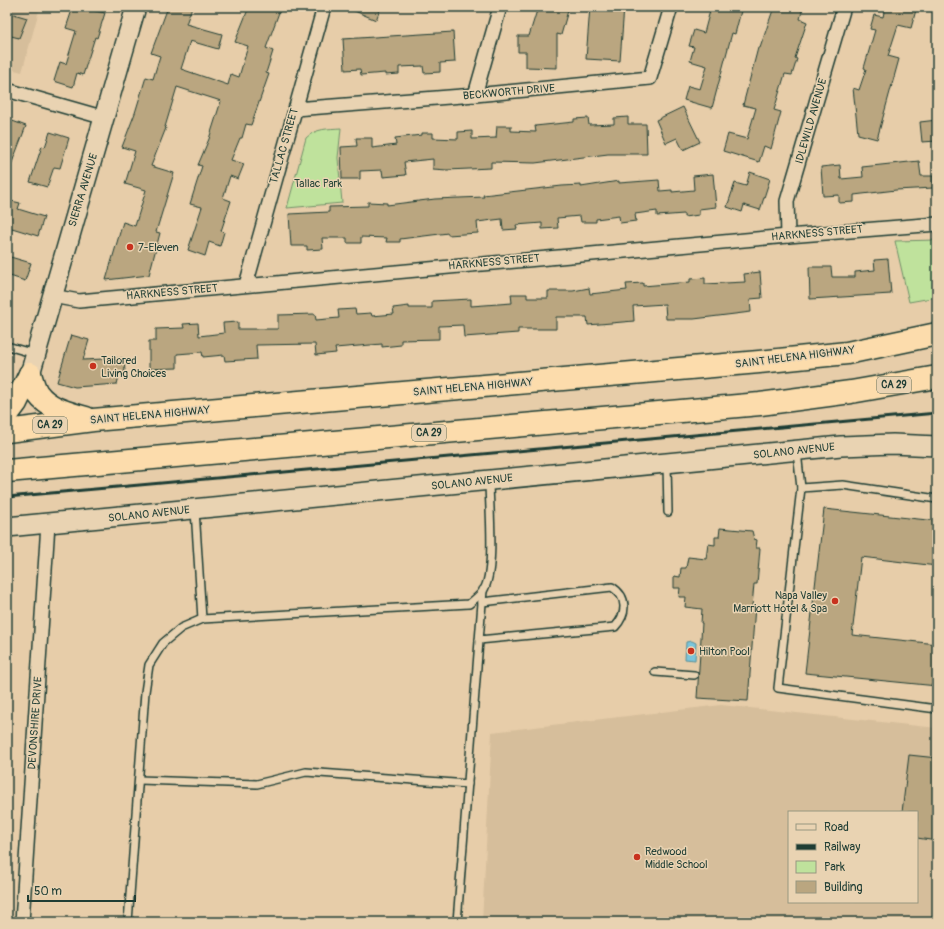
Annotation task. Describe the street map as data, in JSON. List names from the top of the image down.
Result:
{
  "streets": {
    "highway": ["SAINT HELENA HIGHWAY", "CA 29"],
    "street": [
      "BECKWORTH DRIVE",
      "IDLEWILD AVENUE",
      "TALLAC STREET",
      "SIERRA AVENUE",
      "HARKNESS STREET",
      "SOLANO AVENUE",
      "DEVONSHIRE DRIVE"
    ]
  },
  "crossings": [
    ["BECKWORTH DRIVE", "TALLAC STREET"],
    ["IDLEWILD AVENUE", "HARKNESS STREET"],
    ["TALLAC STREET", "HARKNESS STREET"],
    ["SIERRA AVENUE", "HARKNESS STREET"],
    ["SOLANO AVENUE", "DEVONSHIRE DRIVE"]
  ],
  "parks": ["Tallac Park"],
  "places": [
    "7-Eleven",
    "Tailored Living Choices",
    "Napa Valley Marriott Hotel & Spa",
    "Hilton Pool",
    "Redwood Middle School"
  ],
  "legend": [
    "Road",
    "Railway",
    "Park",
    "Building"
  ],
  "scale_bar": "50 m"
}
